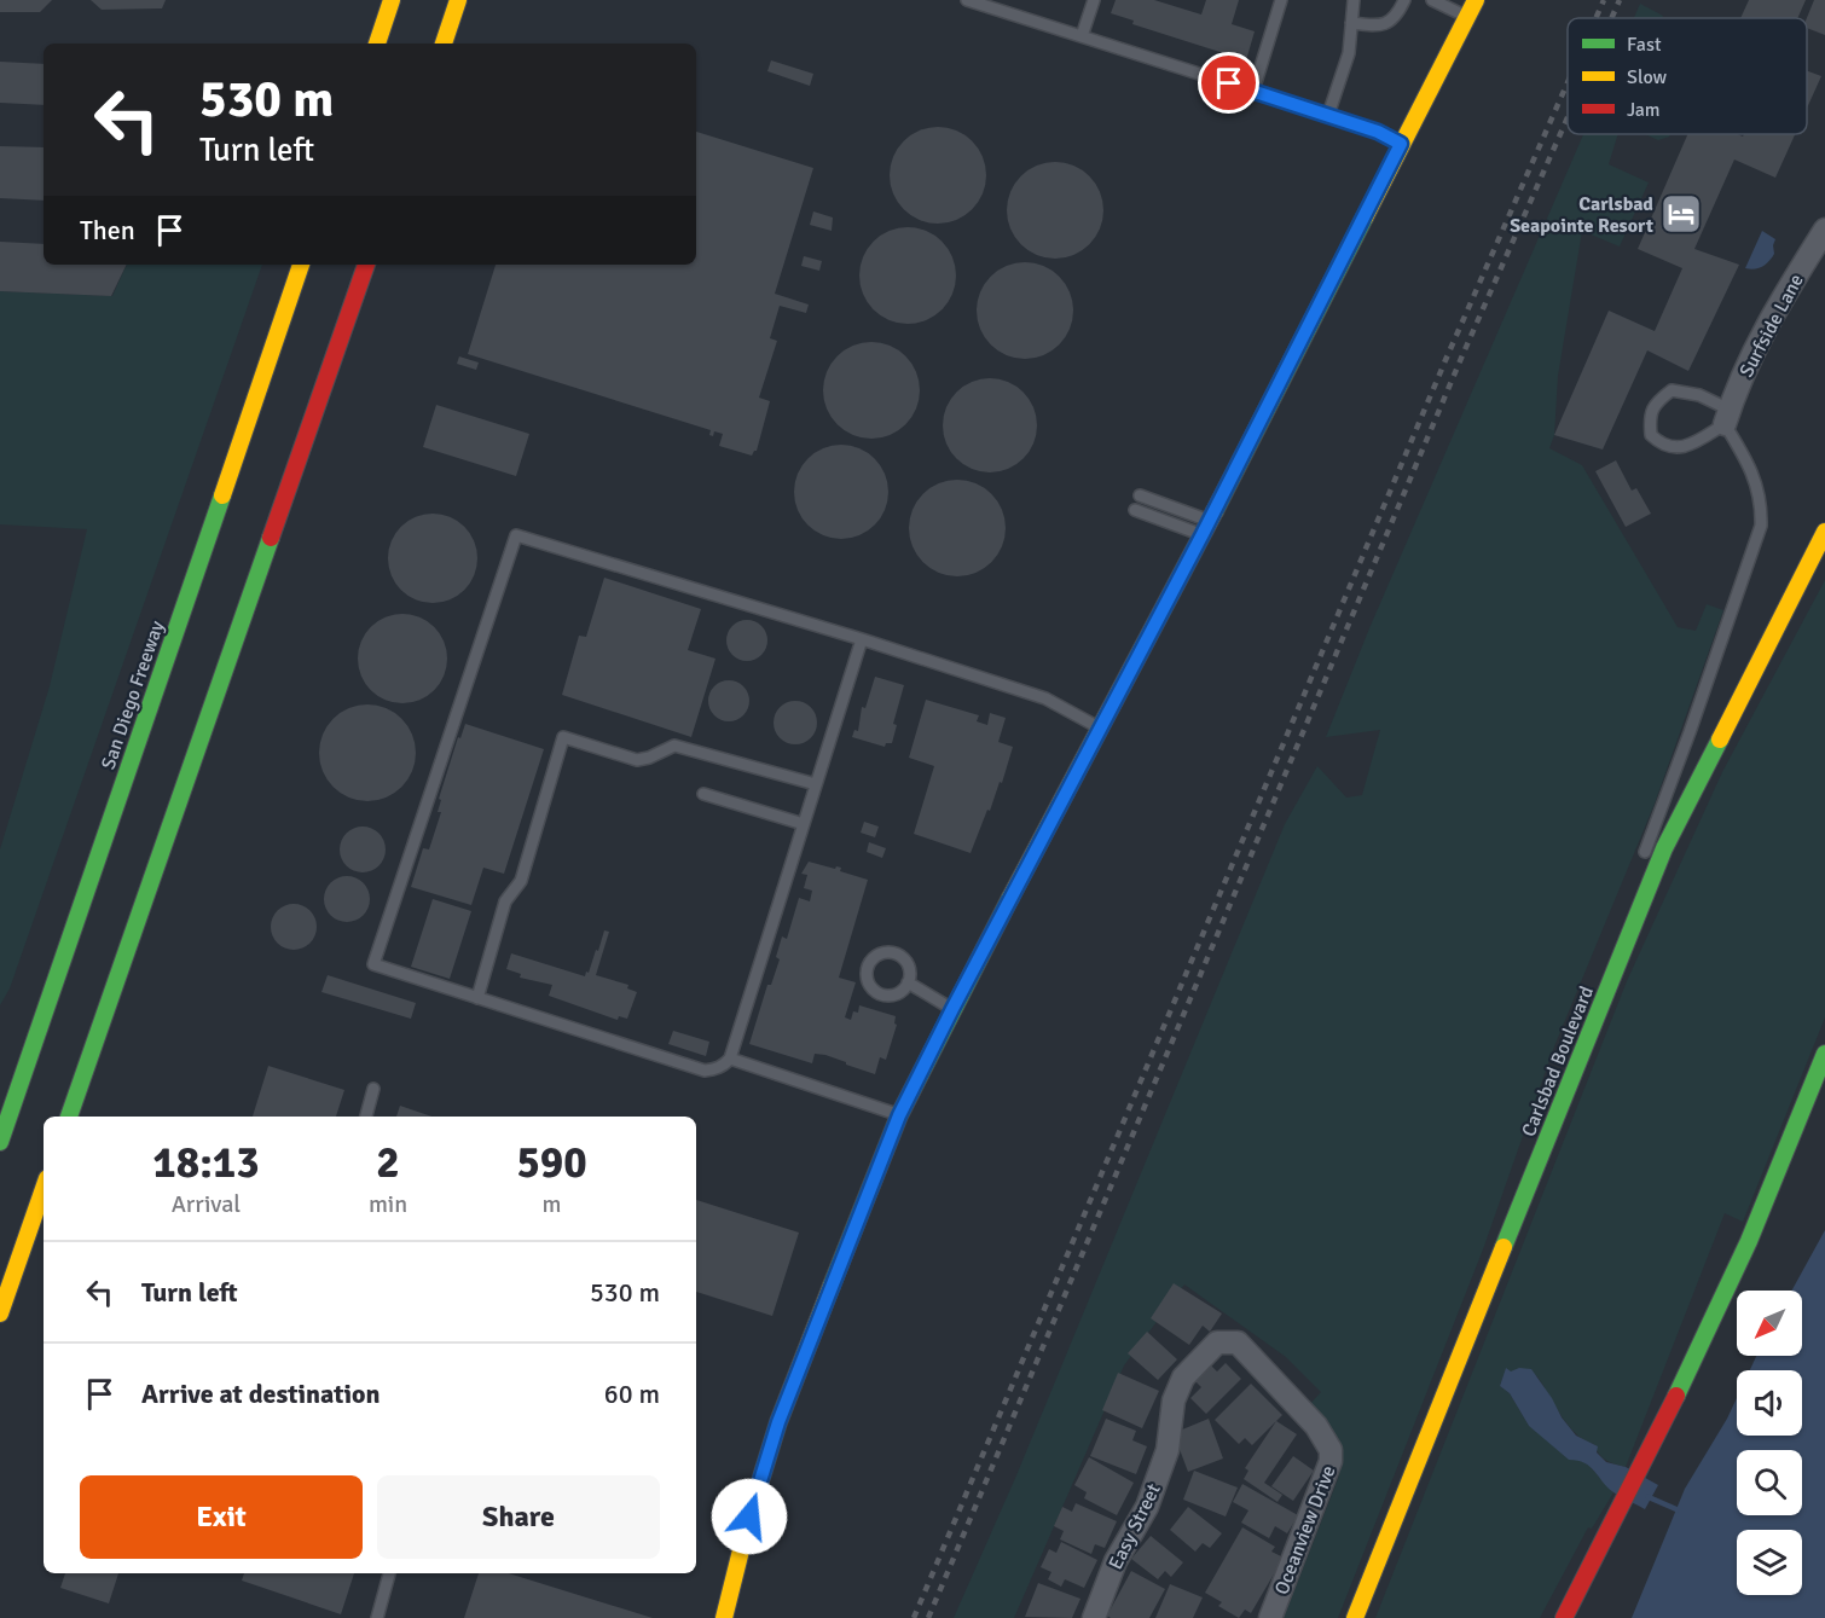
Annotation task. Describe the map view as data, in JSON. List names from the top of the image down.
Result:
{
  "streets": {
    "main road": ["San Diego Freeway", "Carlsbad Boulevard"],
    "street": ["Surfside Lane", "Easy Street", "Oceanview Drive"]
  },
  "crossings": [
    ["Easy Street", "Oceanview Drive"]
  ],
  "places": {
    "hotel": ["Carlsbad Seapointe Resort"]
  },
  "legend": ["Fast", "Slow", "Jam"],
  "north": "bottom left",
  "page": {
    "turn": ["530 m", "Turn left"],
    "then": "Then",
    "eta": [
      "18:13",
      "Arrival",
      "2",
      "min",
      "590",
      "m"
    ],
    "list": [
      {
        "name": "Turn left",
        "value": "530 m"
      },
      {
        "name": "Arrive at destination",
        "value": "60 m"
      }
    ],
    "buttons": ["Exit", "Share"]
  }
}
